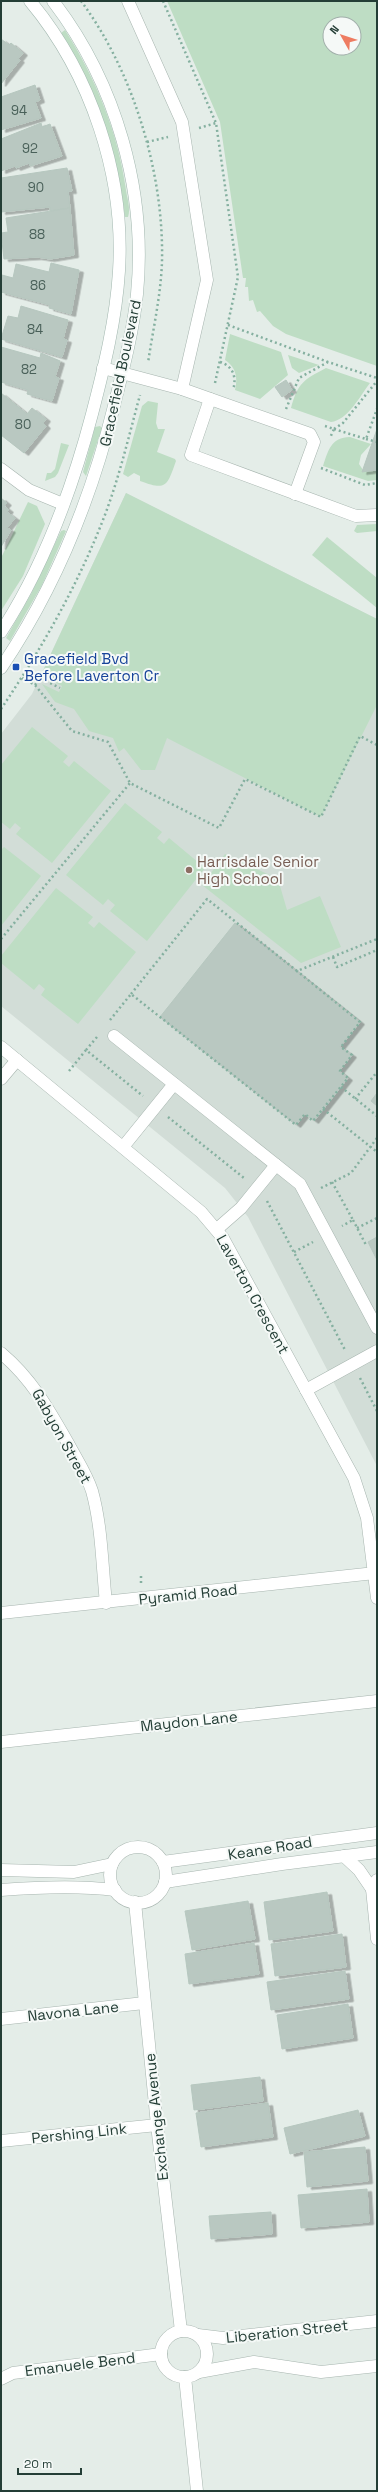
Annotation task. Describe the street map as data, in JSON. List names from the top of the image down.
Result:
{
  "streets": {
    "street": [
      "Gracefield Boulevard",
      "Laverton Crescent",
      "Gabyon Street",
      "Pyramid Road",
      "Maydon Lane",
      "Keane Road",
      "Navona Lane",
      "Exchange Avenue",
      "Pershing Link",
      "Liberation Street",
      "Emanuele Bend"
    ]
  },
  "crossings": [
    ["Laverton Crescent", "Pyramid Road"],
    ["Gabyon Street", "Pyramid Road"],
    ["Keane Road", "Exchange Avenue"],
    ["Navona Lane", "Exchange Avenue"],
    ["Exchange Avenue", "Pershing Link"],
    ["Exchange Avenue", "Liberation Street"],
    ["Exchange Avenue", "Emanuele Bend"],
    ["Liberation Street", "Emanuele Bend"]
  ],
  "places": {
    "transit": ["Gracefield Bvd Before Laverton Cr"],
    "other": ["Harrisdale Senior High School"]
  },
  "house_numbers": [
    "94",
    "92",
    "90",
    "88",
    "86",
    "84",
    "82",
    "80"
  ],
  "scale_bar": "20 m",
  "north": "top left"
}
